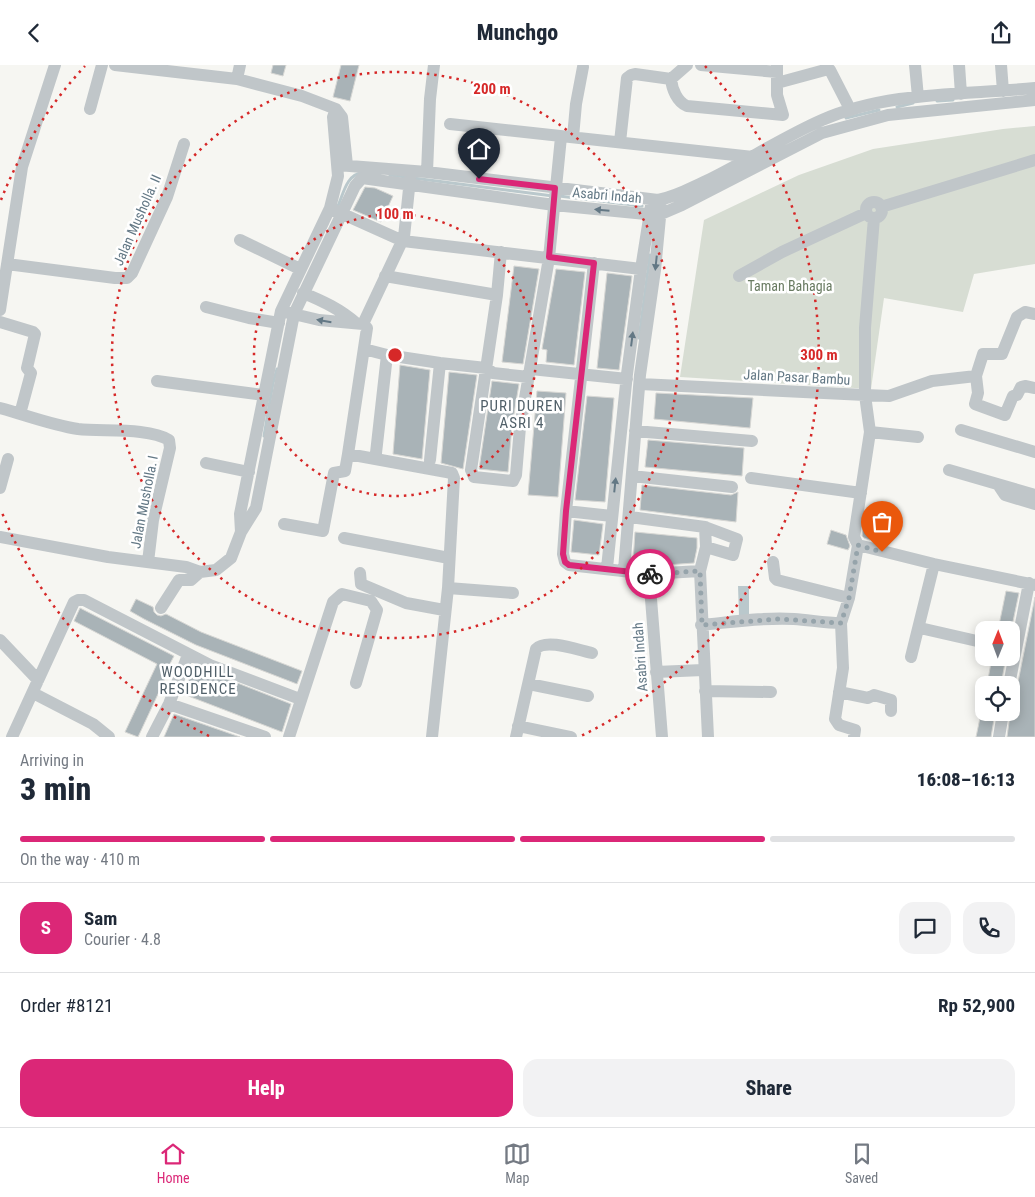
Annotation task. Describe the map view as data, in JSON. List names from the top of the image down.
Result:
{
  "streets": {
    "street": [
      "Asabri Indah",
      "Jalan Musholla. II",
      "Jalan Pasar Bambu",
      "Jalan Musholla. I"
    ]
  },
  "districts": ["PURI DUREN ASRI 4", "WOODHILL RESIDENCE"],
  "parks": ["Taman Bahagia"],
  "north": "top",
  "page": {
    "header": "Munchgo",
    "heading": ["3 min", "Arriving in", "16:08–16:13"],
    "panel": [
      "Sam",
      "Courier · 4.8",
      "Order #8121",
      "Rp 52,900"
    ],
    "bar": "On the way · 410 m",
    "round": "S",
    "buttons": ["Help", "Share"],
    "tabs": ["Home", "Map", "Saved"]
  },
  "rings": ["200 m", "100 m", "300 m"]
}
